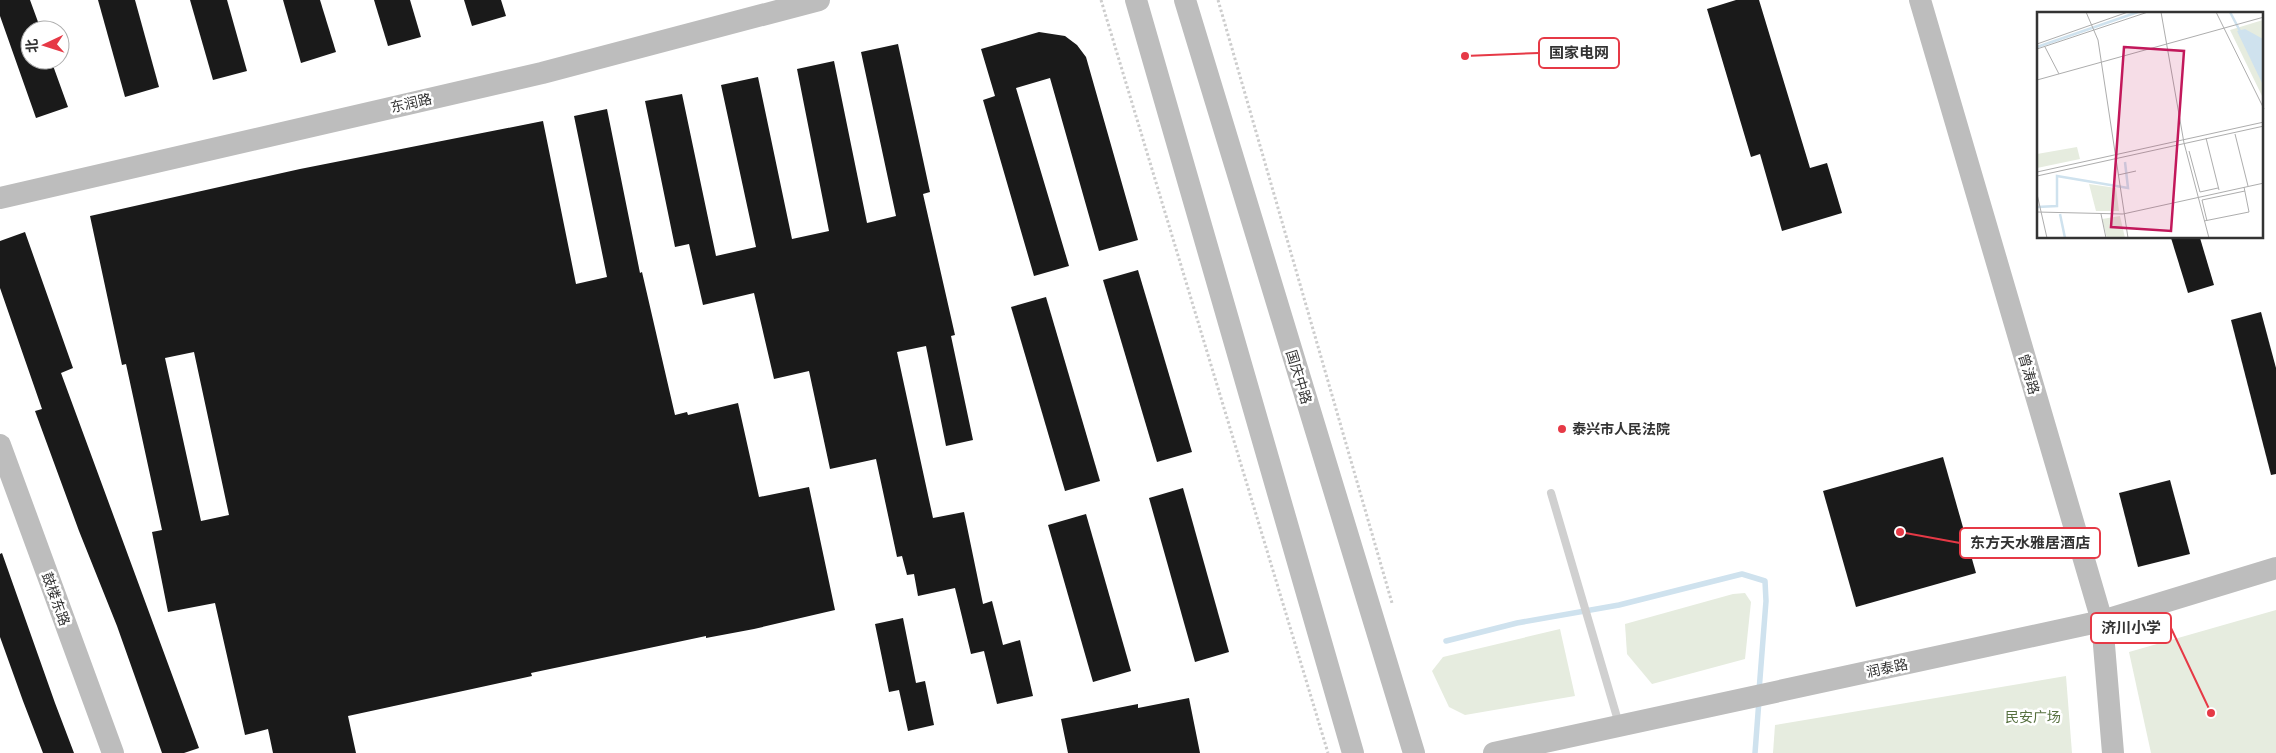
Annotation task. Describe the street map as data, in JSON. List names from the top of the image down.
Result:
{
  "streets": {
    "street": [
      "东润路",
      "曾涛路",
      "国庆中路",
      "鼓楼东路",
      "润泰路"
    ]
  },
  "crossings": [
    ["曾涛路", "润泰路"]
  ],
  "parks": ["民安广场"],
  "places": [
    "国家电网",
    "泰兴市人民法院",
    "东方天水雅居酒店",
    "济川小学"
  ],
  "north": "left"
}
